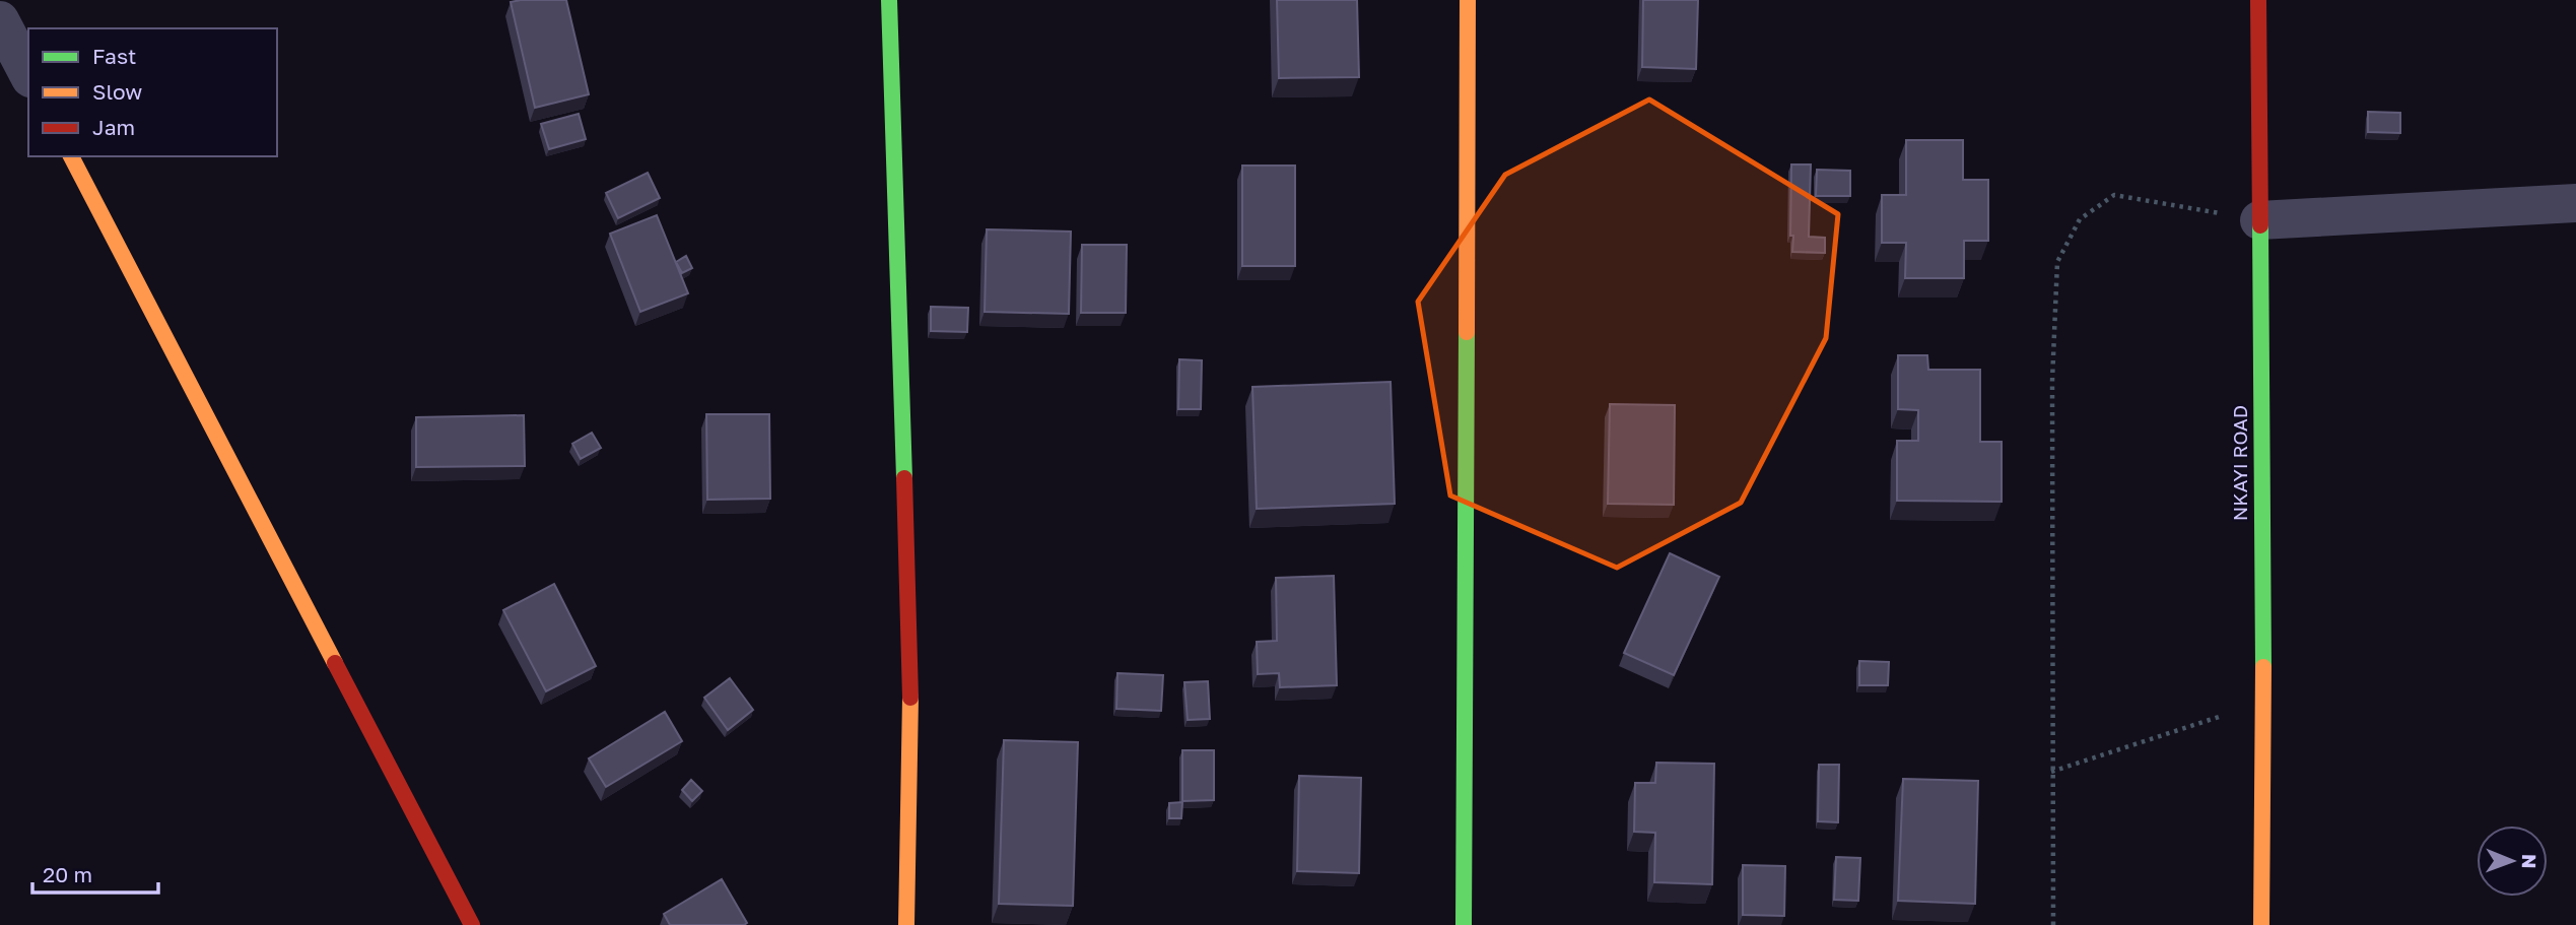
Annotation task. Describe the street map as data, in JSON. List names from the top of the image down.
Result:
{
  "streets": {
    "street": ["NKAYI ROAD"]
  },
  "legend": ["Fast", "Slow", "Jam"],
  "scale_bar": "20 m",
  "north": "right"
}
